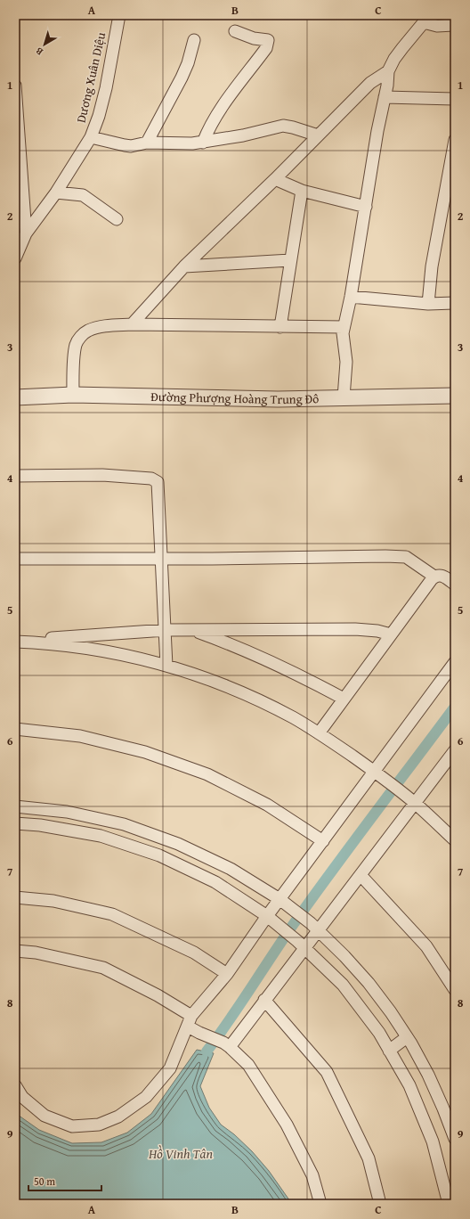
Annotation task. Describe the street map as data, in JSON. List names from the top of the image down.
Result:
{
  "streets": {
    "street": ["Dương Xuân Diệu", "Đường Phượng Hoàng Trung Đô"]
  },
  "water": ["Hồ Vinh Tân"],
  "scale_bar": "50 m",
  "north": "bottom left",
  "grid": {
    "columns": ["A", "B", "C"],
    "rows": [
      "1",
      "2",
      "3",
      "4",
      "5",
      "6",
      "7",
      "8",
      "9"
    ]
  }
}
